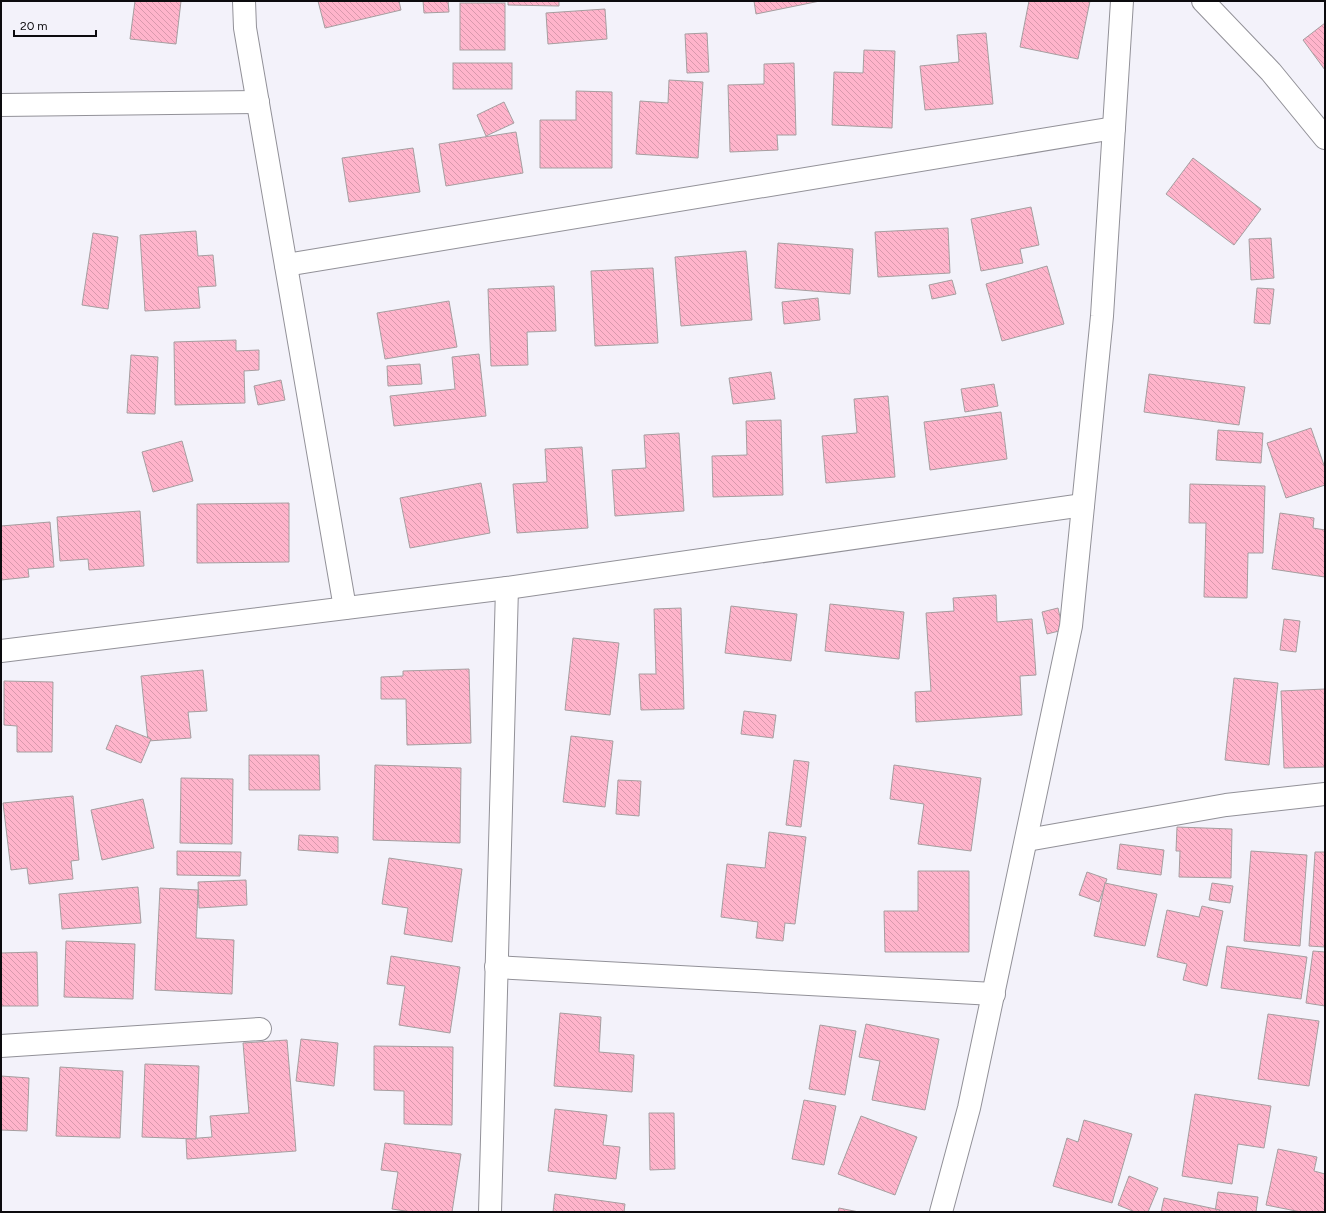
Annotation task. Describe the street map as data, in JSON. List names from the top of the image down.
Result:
{
  "scale_bar": "20 m"
}
